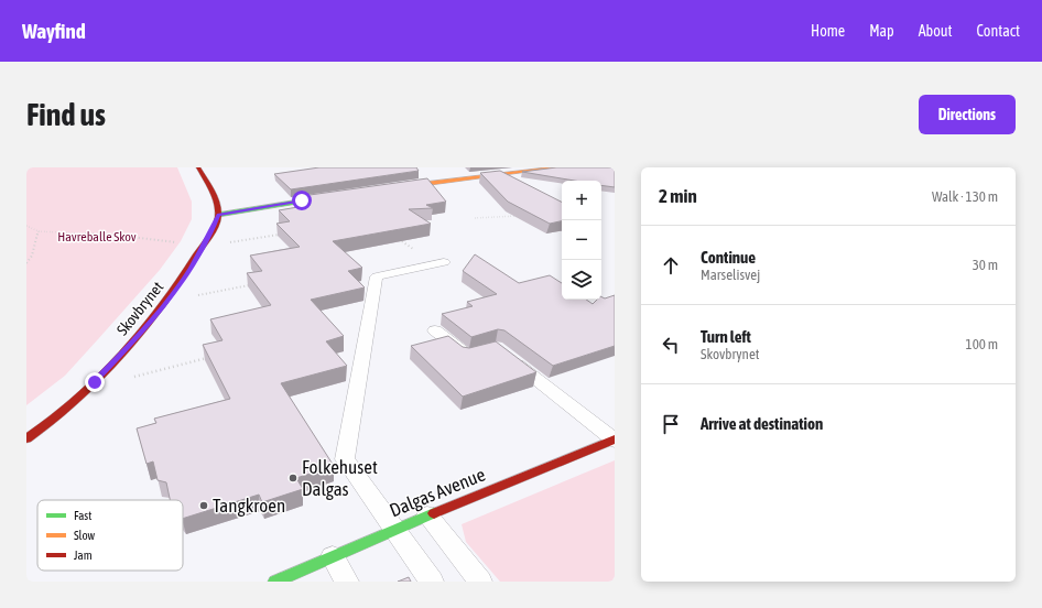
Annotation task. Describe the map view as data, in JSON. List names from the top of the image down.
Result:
{
  "streets": {
    "street": ["Skovbrynet", "Dalgas Avenue"]
  },
  "parks": ["Havreballe Skov"],
  "places": ["Folkehuset Dalgas", "Tangkroen"],
  "legend": ["Fast", "Slow", "Jam"],
  "page": {
    "header": "Wayfind",
    "nav": [
      "Home",
      "Map",
      "About",
      "Contact"
    ],
    "buttons": "Directions",
    "title": "Find us",
    "heading": ["2 min", "Walk · 130 m"],
    "map_buttons": ["+", "−"],
    "list": [
      ["Continue", "Marselisvej", "30 m"],
      ["Turn left", "Skovbrynet", "100 m"],
      "Arrive at destination"
    ]
  }
}
